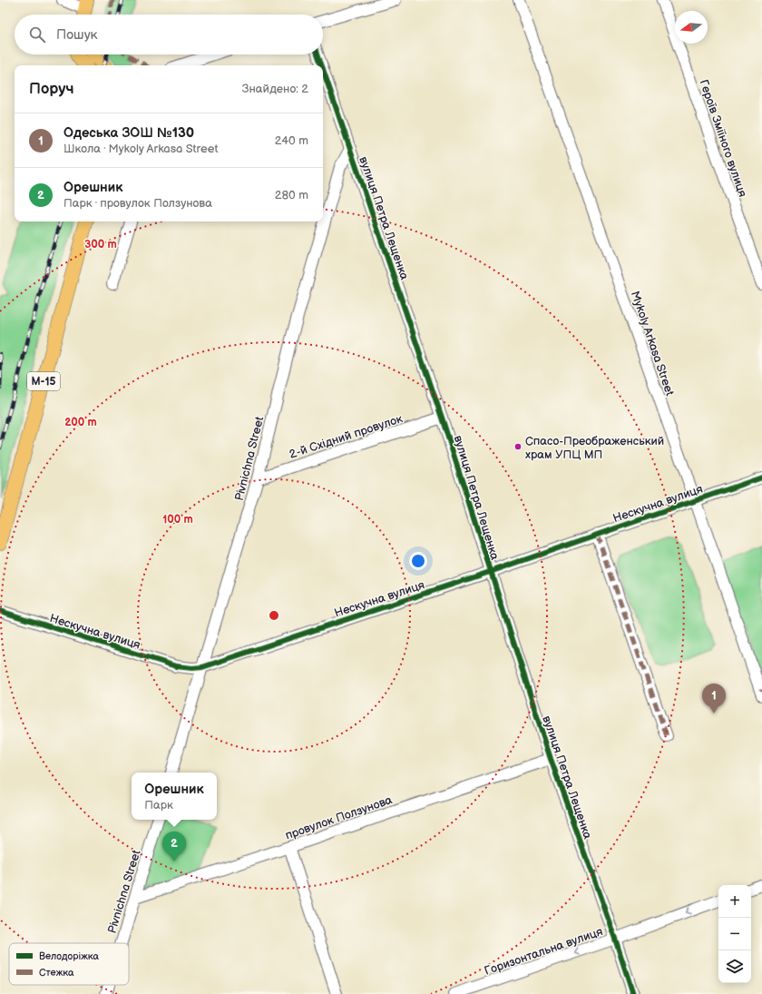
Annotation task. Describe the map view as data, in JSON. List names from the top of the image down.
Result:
{
  "streets": {
    "main road": ["М-15"],
    "street": [
      "Героїв Зміїного вулиця",
      "вулиця Петра Лещенка",
      "Mykoly Arkasa Street",
      "2-й Східний провулок",
      "Pivnichna Street",
      "Нескучна вулиця",
      "провулок Ползунова",
      "Горизонтальна вулиця"
    ]
  },
  "crossings": [
    ["вулиця Петра Лещенка", "2-й Східний провулок"],
    ["вулиця Петра Лещенка", "Pivnichna Street"],
    ["вулиця Петра Лещенка", "Нескучна вулиця"],
    ["вулиця Петра Лещенка", "провулок Ползунова"],
    ["вулиця Петра Лещенка", "Горизонтальна вулиця"],
    ["Mykoly Arkasa Street", "Нескучна вулиця"],
    ["2-й Східний провулок", "Pivnichna Street"],
    ["Pivnichna Street", "Нескучна вулиця"],
    ["Pivnichna Street", "провулок Ползунова"]
  ],
  "one_way": ["Горизонтальна вулиця"],
  "places": ["Спасо-Преображенський храм УПЦ МП"],
  "legend": ["Велодоріжка", "Стежка"],
  "north": "left",
  "page": {
    "search": "Пошук",
    "heading": ["Поруч", "Знайдено: 2"],
    "list": [
      {
        "mark": "1",
        "name": "Одеська ЗОШ №130",
        "note": "Школа · Mykoly Arkasa Street",
        "value": "240 m"
      },
      {
        "mark": "2",
        "name": "Орешник",
        "note": "Парк · провулок Ползунова",
        "value": "280 m"
      }
    ],
    "pins": ["1", "2"],
    "popup": ["Орешник", "Парк"],
    "map_buttons": ["+", "−"]
  },
  "rings": ["300 m", "200 m", "100 m"]
}
